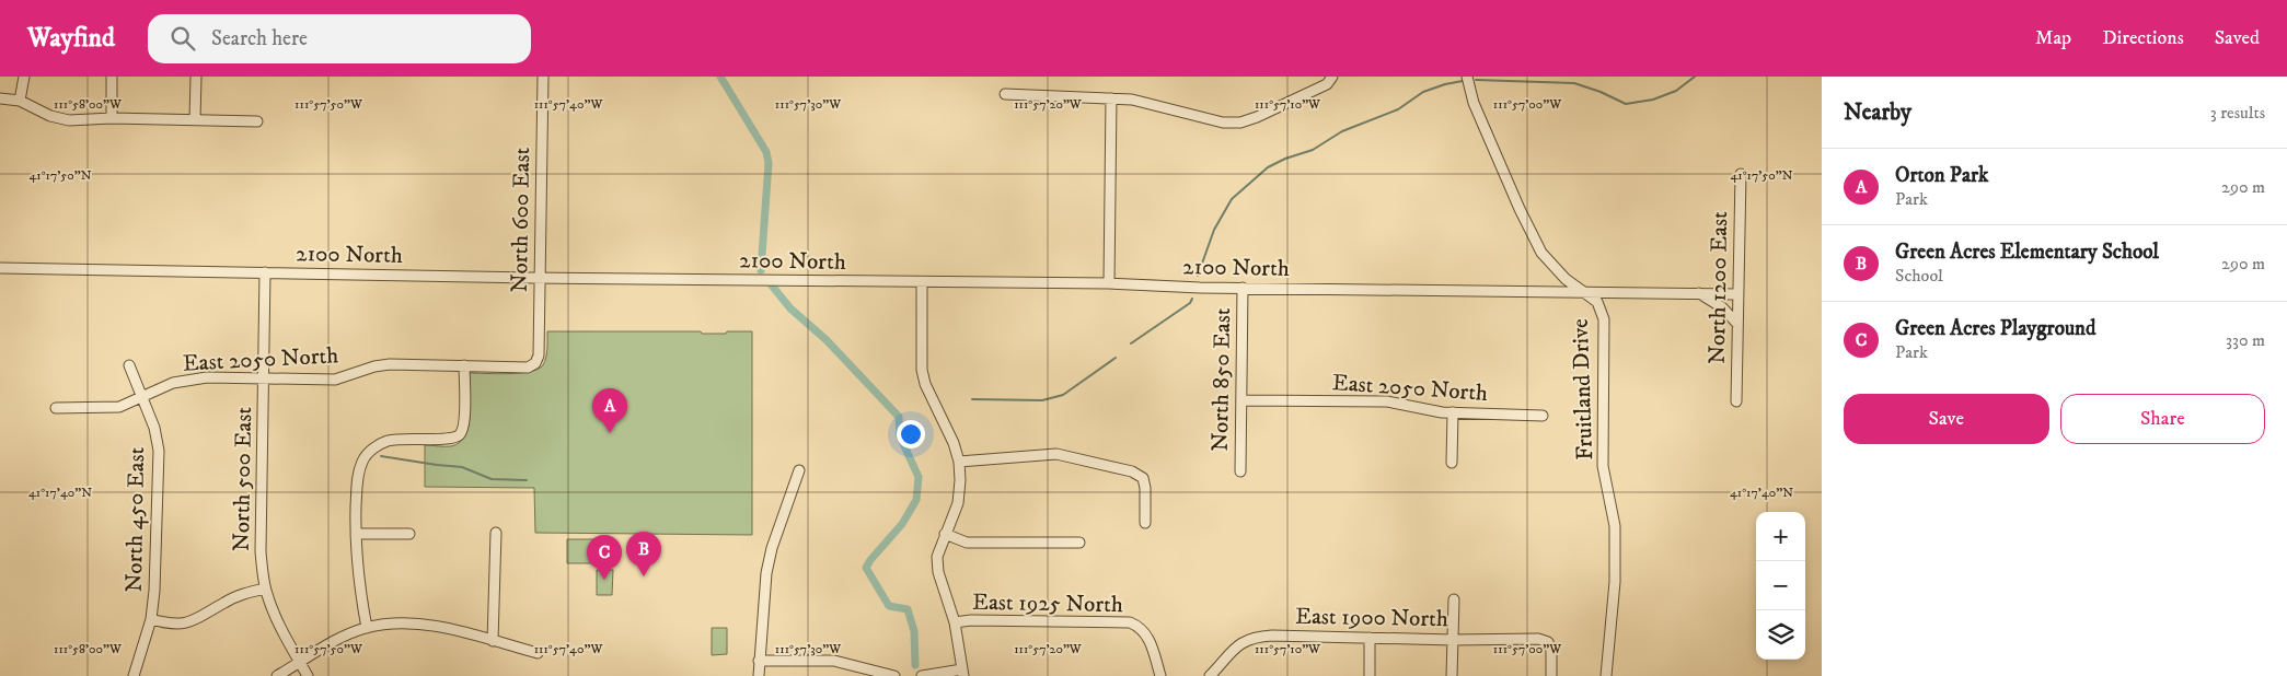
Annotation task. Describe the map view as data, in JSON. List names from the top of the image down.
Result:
{
  "streets": {
    "street": [
      "North 600 East",
      "2100 North",
      "North 1200 East",
      "East 2050 North",
      "North 850 East",
      "Fruitland Drive",
      "North 500 East",
      "North 450 East",
      "East 1925 North",
      "East 1900 North"
    ]
  },
  "crossings": [
    ["North 600 East", "2100 North"],
    ["North 600 East", "East 2050 North"],
    ["2100 North", "North 1200 East"],
    ["2100 North", "North 850 East"],
    ["2100 North", "Fruitland Drive"],
    ["2100 North", "North 500 East"],
    ["East 2050 North", "North 850 East"],
    ["East 2050 North", "North 500 East"],
    ["East 2050 North", "North 450 East"]
  ],
  "page": {
    "header": "Wayfind",
    "search": "Search here",
    "nav": ["Map", "Directions", "Saved"],
    "heading": ["Nearby", "3 results"],
    "list": [
      {
        "mark": "A",
        "name": "Orton Park",
        "note": "Park",
        "value": "290 m"
      },
      {
        "mark": "B",
        "name": "Green Acres Elementary School",
        "note": "School",
        "value": "290 m"
      },
      {
        "mark": "C",
        "name": "Green Acres Playground",
        "note": "Park",
        "value": "330 m"
      }
    ],
    "buttons": ["Save", "Share"],
    "pins": ["A", "B", "C"],
    "map_buttons": ["+", "−"]
  },
  "coordinates": [
    "111°58'00\"W",
    "111°57'50\"W",
    "111°57'40\"W",
    "111°57'30\"W",
    "111°57'20\"W",
    "111°57'10\"W",
    "111°57'00\"W",
    "41°17'50\"N",
    "41°17'40\"N"
  ]
}
